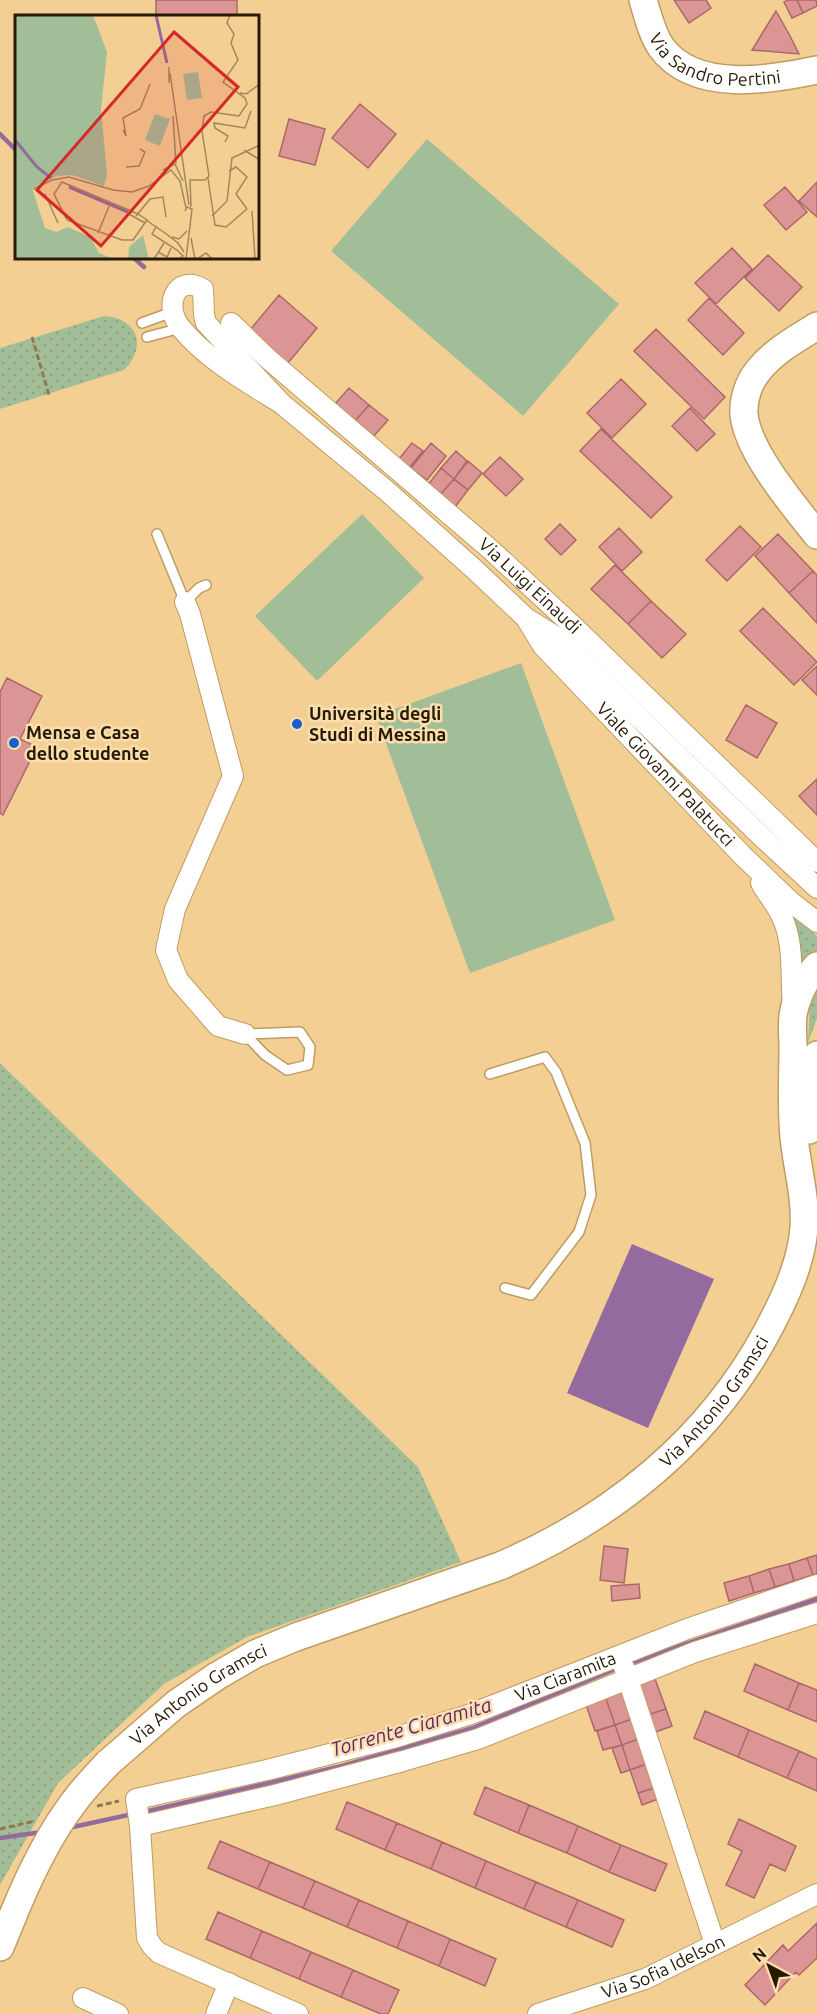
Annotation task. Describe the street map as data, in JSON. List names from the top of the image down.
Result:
{
  "streets": {
    "main road": ["Via Sandro Pertini", "Via Antonio Gramsci"],
    "street": [
      "Via Luigi Einaudi",
      "Viale Giovanni Palatucci",
      "Via Ciaramita",
      "Via Sofia Idelson"
    ]
  },
  "water": ["Torrente Ciaramita"],
  "places": ["Università degli Studi di Messina", "Mensa e Casa dello studente"],
  "north": "top left"
}
